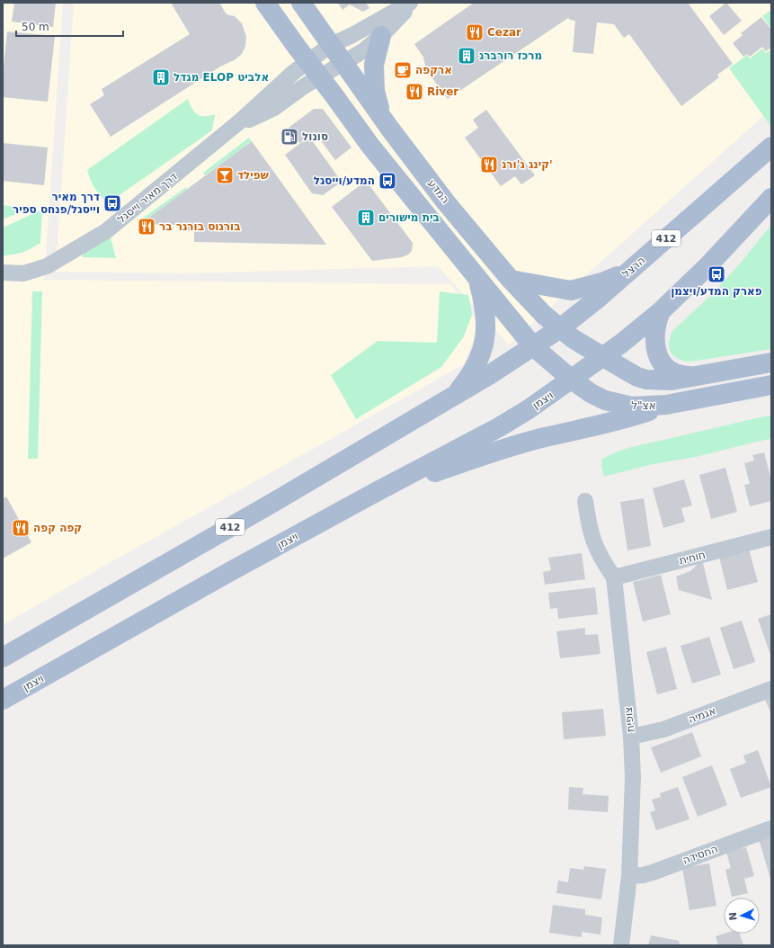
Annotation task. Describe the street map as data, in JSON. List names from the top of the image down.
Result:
{
  "streets": {
    "main road": [
      "המדע",
      "412",
      "הרצל",
      "ויצמן",
      "אצ\"ל"
    ],
    "street": [
      "דרך מאיר וייסגל",
      "חוחית",
      "אגמיה",
      "צופית",
      "החסידה"
    ]
  },
  "crossings": [
    ["המדע", "דרך מאיר וייסגל"],
    ["המדע", "412"],
    ["המדע", "הרצל"],
    ["412", "הרצל"],
    ["412", "אצ\"ל"],
    ["ויצמן", "אצ\"ל"],
    ["חוחית", "צופית"],
    ["אגמיה", "צופית"],
    ["צופית", "החסידה"]
  ],
  "places": {
    "restaurant": [
      "Cezar",
      "River",
      "קינג ג'ורג'",
      "בורגוס בורגר בר",
      "קפה קפה"
    ],
    "building": ["מרכז רורברג", "מגדל ELOP אלביט", "בית מישורים"],
    "cafe": ["ארקפה"],
    "fuel station": ["סונול"],
    "bar": ["שפילד"],
    "bus stop": ["המדע/וייסגל", "דרך מאיר וייסגל/פנחס ספיר", "פארק המדע/ויצמן"]
  },
  "scale_bar": "50 m",
  "north": "left"
}
